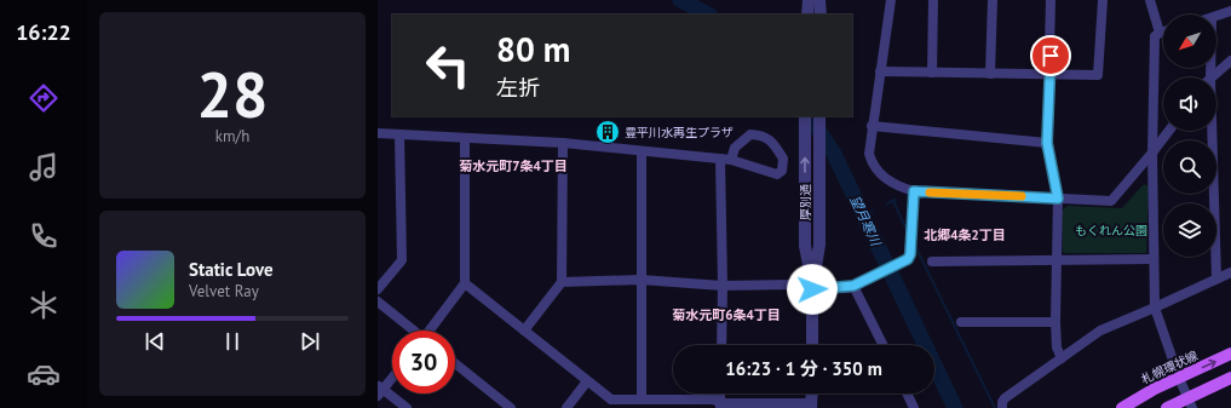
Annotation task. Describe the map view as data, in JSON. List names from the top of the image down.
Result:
{
  "streets": {
    "main road": ["札幌環状線"],
    "street": ["厚別通"]
  },
  "districts": ["菊水元町7条4丁目", "北郷4条2丁目", "菊水元町6条4丁目"],
  "water": ["望月寒川"],
  "parks": ["もくれん公園"],
  "places": {
    "building": ["豊平川水再生プラザ"]
  },
  "north": "bottom left",
  "page": {
    "tabs": "16:22",
    "tile": ["28", "km/h"],
    "turn": ["80 m", "左折"],
    "song": ["Static Love", "Velvet Ray"],
    "limit": "30",
    "trip": "16:23 · 1 分 · 350 m"
  }
}
